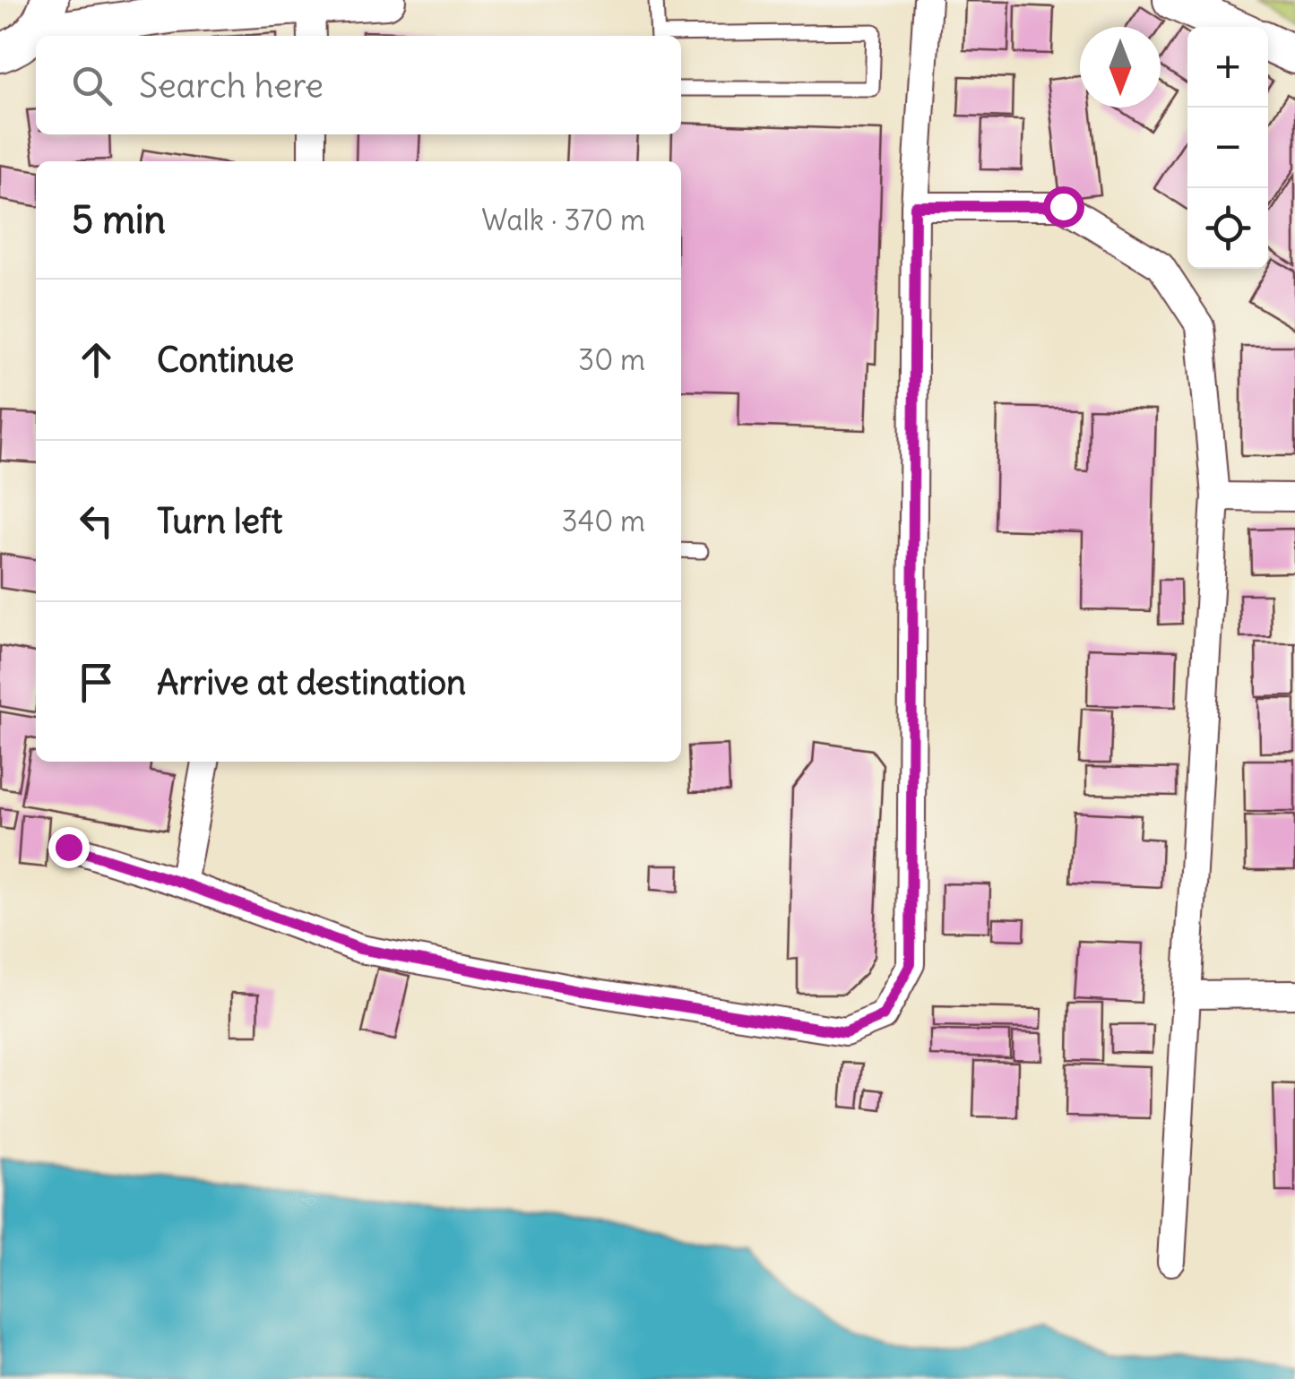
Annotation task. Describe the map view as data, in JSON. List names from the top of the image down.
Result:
{
  "north": "bottom",
  "page": {
    "map_buttons": ["+", "−"],
    "search": "Search here",
    "heading": ["5 min", "Walk · 370 m"],
    "list": [
      ["Continue", "30 m"],
      ["Turn left", "340 m"],
      "Arrive at destination"
    ]
  }
}
